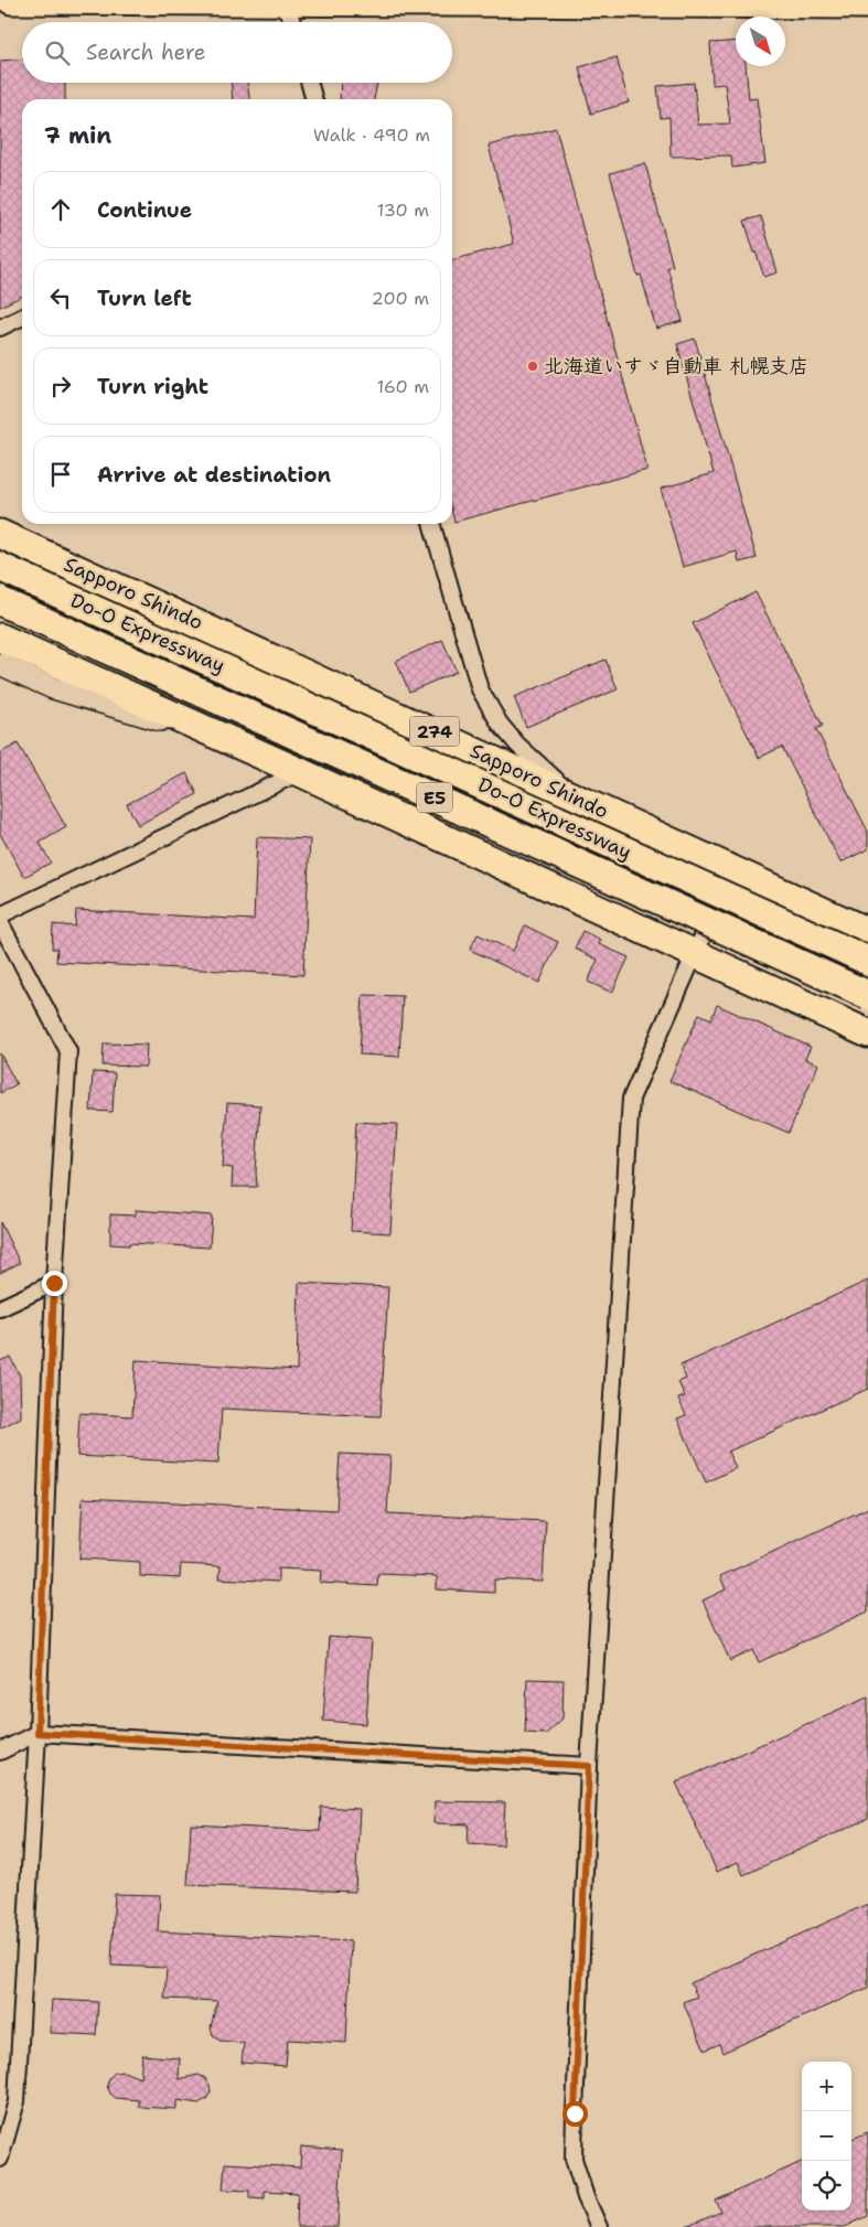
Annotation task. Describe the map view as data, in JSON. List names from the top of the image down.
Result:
{
  "streets": {
    "highway": [
      "Sapporo Shindo",
      "Do-O Expressway",
      "274",
      "E5"
    ]
  },
  "places": ["北海道いすゞ自動車 札幌支店"],
  "north": "bottom right",
  "page": {
    "search": "Search here",
    "heading": ["7 min", "Walk · 490 m"],
    "list": [
      ["Continue", "130 m"],
      ["Turn left", "200 m"],
      ["Turn right", "160 m"],
      "Arrive at destination"
    ],
    "map_buttons": ["+", "−"]
  }
}
